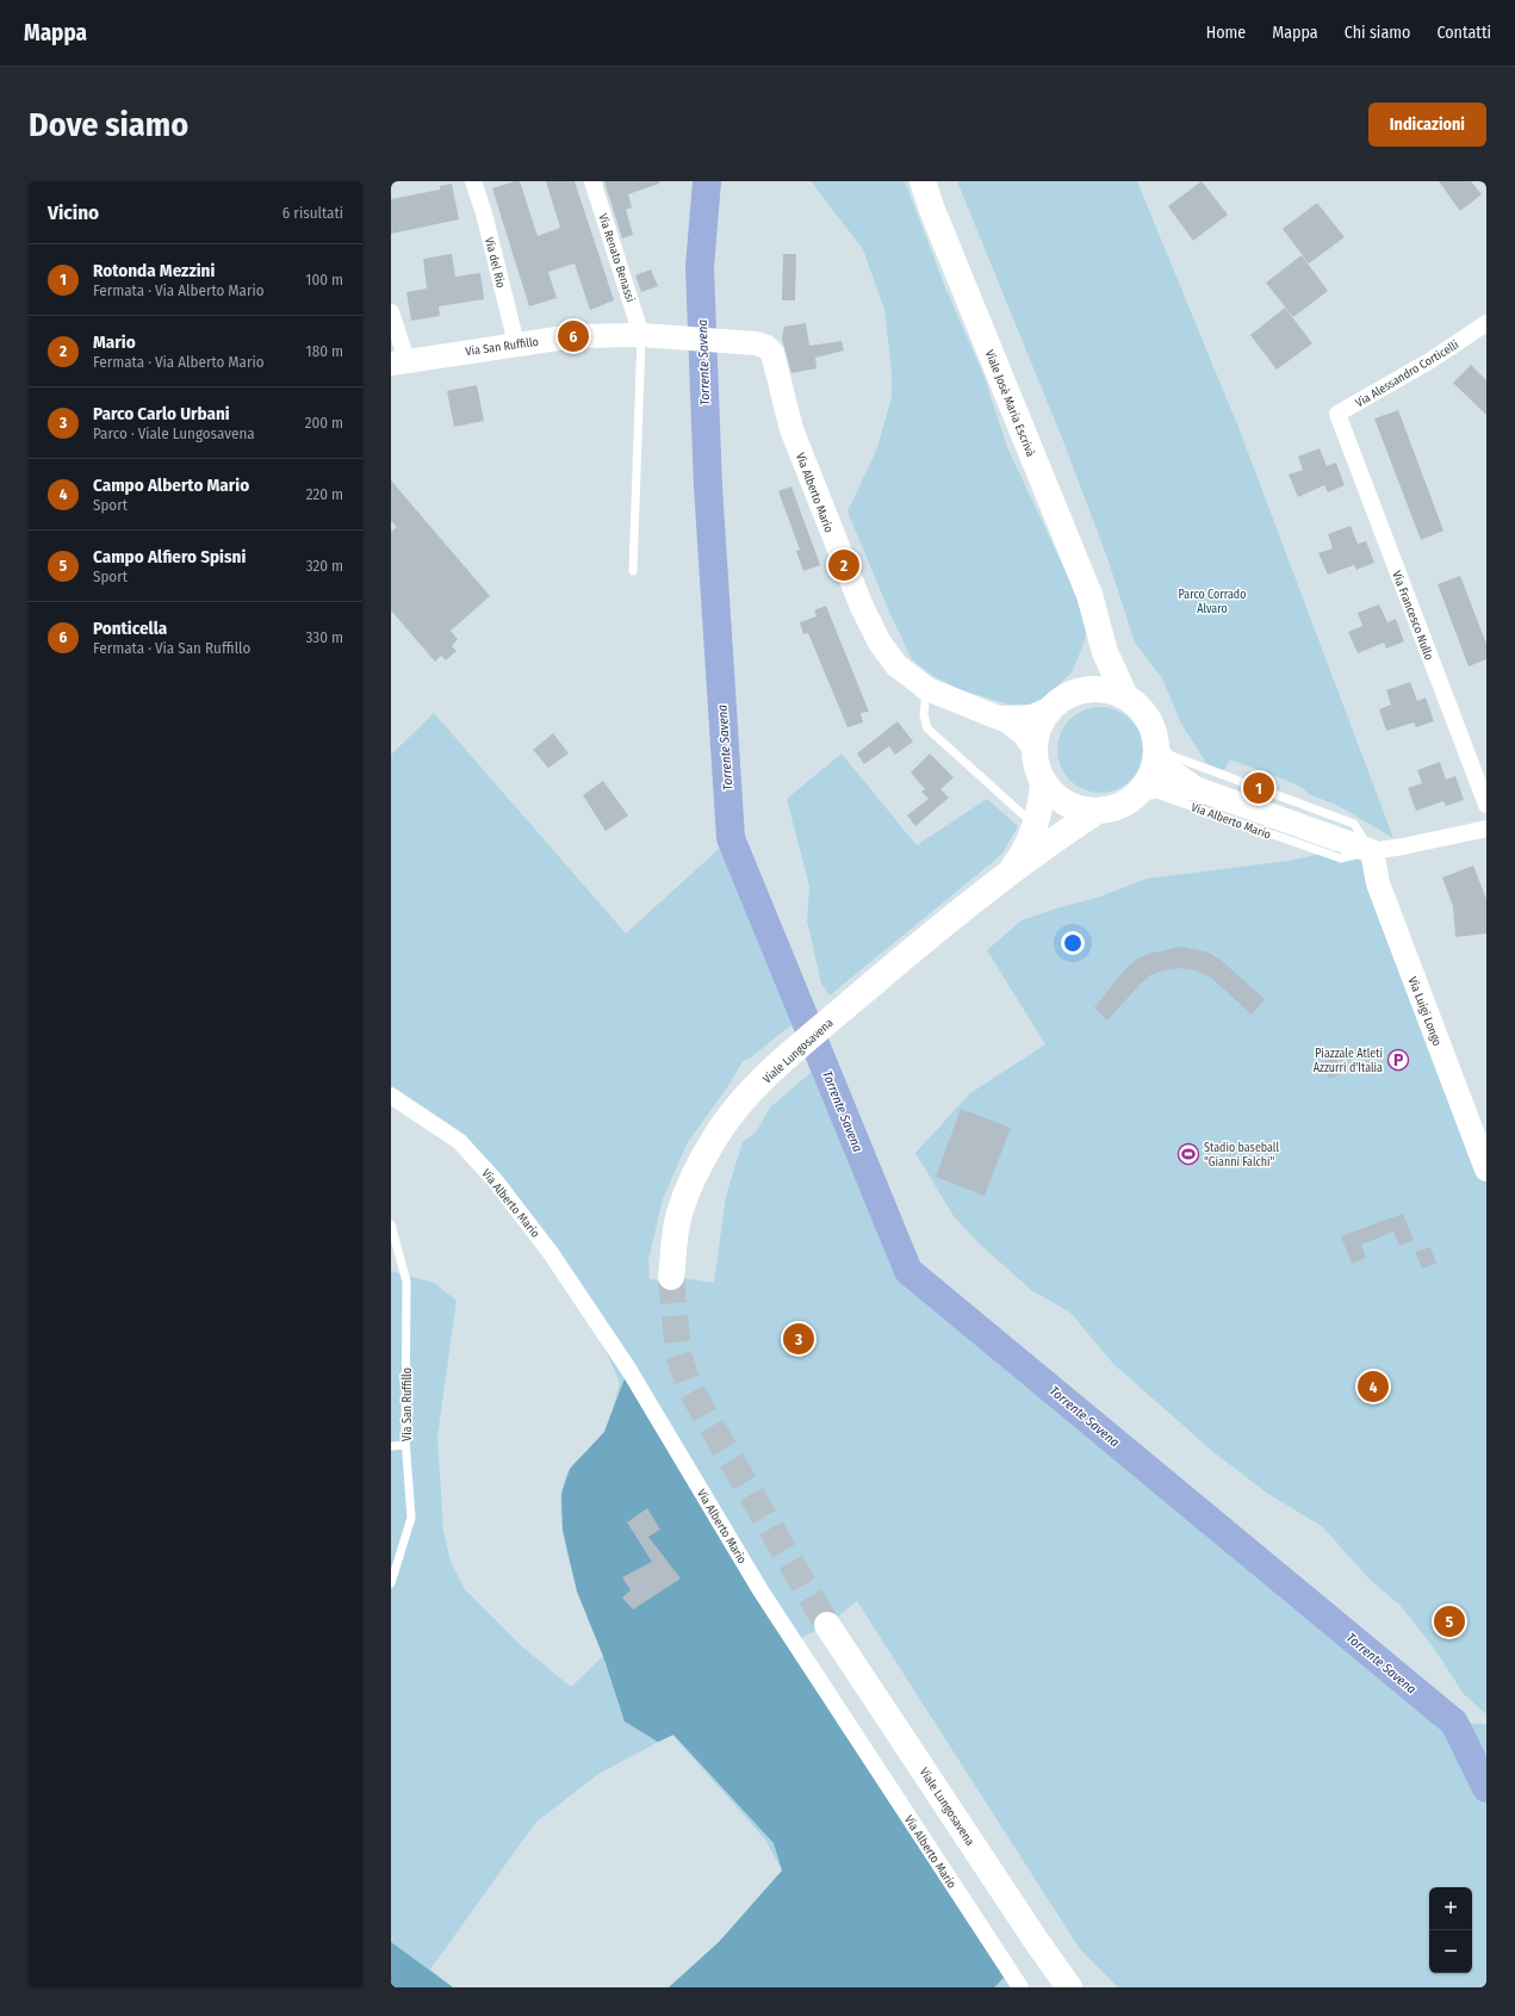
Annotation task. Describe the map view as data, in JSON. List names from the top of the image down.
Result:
{
  "streets": {
    "main road": ["Viale Josè Maria Escrivà", "Viale Lungosavena"],
    "street": [
      "Via Renato Benassi",
      "Via del Rio",
      "Via San Ruffillo",
      "Via Alessandro Corticelli",
      "Via Alberto Mario",
      "Via Francesco Nullo",
      "Via Luigi Longo"
    ]
  },
  "crossings": [
    ["Via Renato Benassi", "Via San Ruffillo"],
    ["Via Renato Benassi", "Via Alberto Mario"],
    ["Via del Rio", "Via San Ruffillo"],
    ["Via San Ruffillo", "Via Alberto Mario"],
    ["Via Alessandro Corticelli", "Via Francesco Nullo"],
    ["Viale Josè Maria Escrivà", "Via Alberto Mario"],
    ["Viale Josè Maria Escrivà", "Viale Lungosavena"],
    ["Via Alberto Mario", "Via Luigi Longo"],
    ["Via Alberto Mario", "Viale Lungosavena"]
  ],
  "water": ["Torrente Savena"],
  "parks": ["Parco Corrado Alvaro"],
  "places": {
    "parking": ["Piazzale Atleti Azzurri d'Italia"],
    "sports": ["Stadio baseball \"Gianni Falchi\""]
  },
  "page": {
    "header": "Mappa",
    "nav": [
      "Home",
      "Mappa",
      "Chi siamo",
      "Contatti"
    ],
    "buttons": "Indicazioni",
    "title": "Dove siamo",
    "heading": ["Vicino", "6 risultati"],
    "list": [
      {
        "mark": "1",
        "name": "Rotonda Mezzini",
        "note": "Fermata · Via Alberto Mario",
        "value": "100 m"
      },
      {
        "mark": "2",
        "name": "Mario",
        "note": "Fermata · Via Alberto Mario",
        "value": "180 m"
      },
      {
        "mark": "3",
        "name": "Parco Carlo Urbani",
        "note": "Parco · Viale Lungosavena",
        "value": "200 m"
      },
      {
        "mark": "4",
        "name": "Campo Alberto Mario",
        "note": "Sport",
        "value": "220 m"
      },
      {
        "mark": "5",
        "name": "Campo Alfiero Spisni",
        "note": "Sport",
        "value": "320 m"
      },
      {
        "mark": "6",
        "name": "Ponticella",
        "note": "Fermata · Via San Ruffillo",
        "value": "330 m"
      }
    ],
    "pins": [
      "6",
      "2",
      "1",
      "3",
      "4",
      "5"
    ],
    "map_buttons": ["+", "−"]
  }
}
